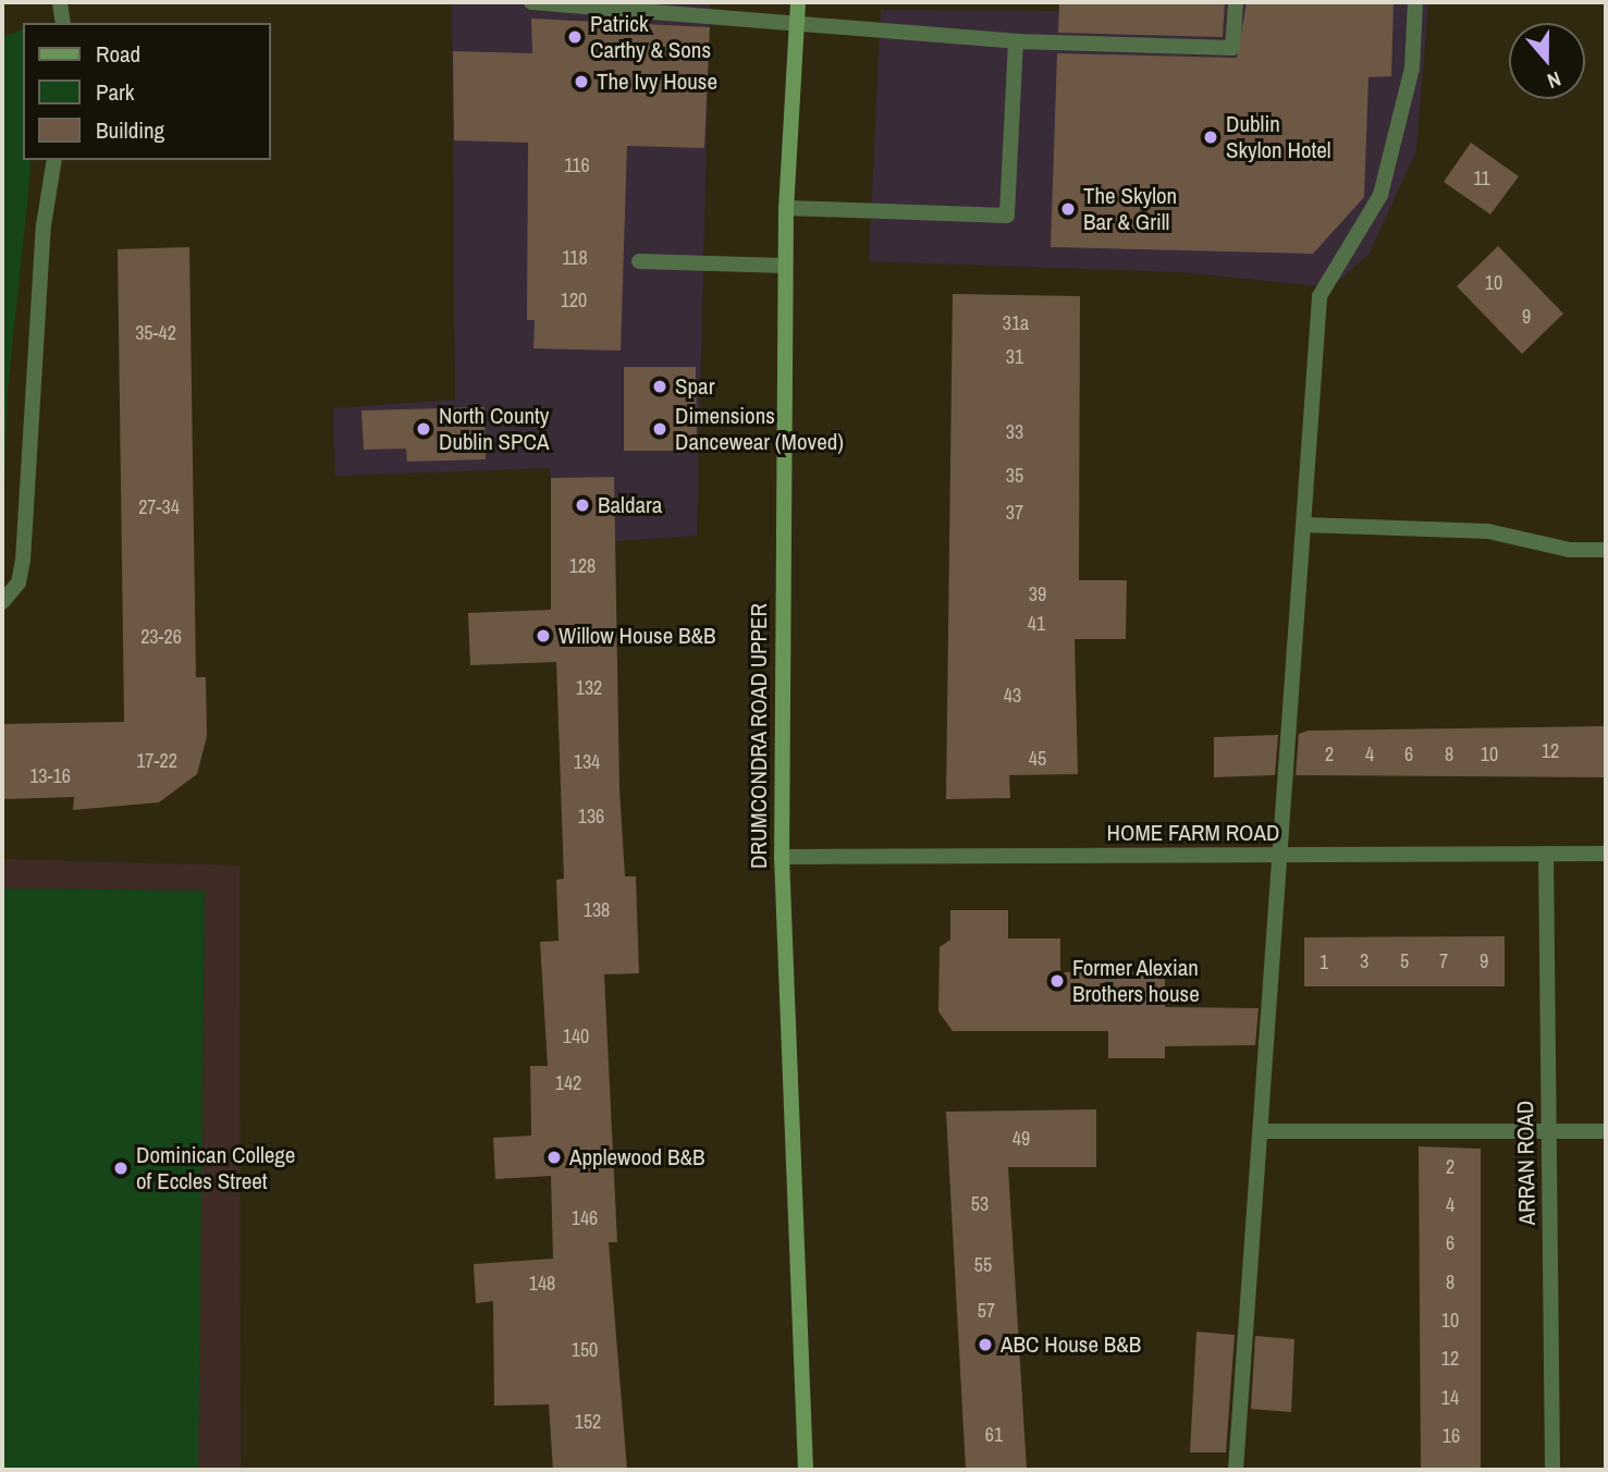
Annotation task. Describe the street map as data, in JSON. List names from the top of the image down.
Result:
{
  "streets": {
    "main road": ["DRUMCONDRA ROAD UPPER"],
    "street": ["HOME FARM ROAD", "ARRAN ROAD"]
  },
  "crossings": [
    ["DRUMCONDRA ROAD UPPER", "HOME FARM ROAD"],
    ["HOME FARM ROAD", "ARRAN ROAD"]
  ],
  "places": [
    "Patrick Carthy & Sons",
    "The Ivy House",
    "Dublin Skylon Hotel",
    "The Skylon Bar & Grill",
    "Spar",
    "North County Dublin SPCA",
    "Dimensions Dancewear (Moved)",
    "Baldara",
    "Willow House B&B",
    "Former Alexian Brothers house",
    "Applewood B&B",
    "Dominican College of Eccles Street",
    "ABC House B&B"
  ],
  "house_numbers": [
    "116",
    "11",
    "118",
    "10",
    "120",
    "9",
    "31a",
    "35-42",
    "31",
    "33",
    "35",
    "27-34",
    "37",
    "128",
    "39",
    "41",
    "23-26",
    "132",
    "43",
    "12",
    "2",
    "4",
    "6",
    "8",
    "10",
    "45",
    "17-22",
    "134",
    "13-16",
    "136",
    "138",
    "3",
    "5",
    "7",
    "9",
    "1",
    "140",
    "142",
    "49",
    "2",
    "53",
    "4",
    "146",
    "6",
    "55",
    "8",
    "148",
    "57",
    "10",
    "150",
    "12",
    "14",
    "152",
    "61",
    "16"
  ],
  "legend": ["Road", "Park", "Building"],
  "north": "bottom"
}
